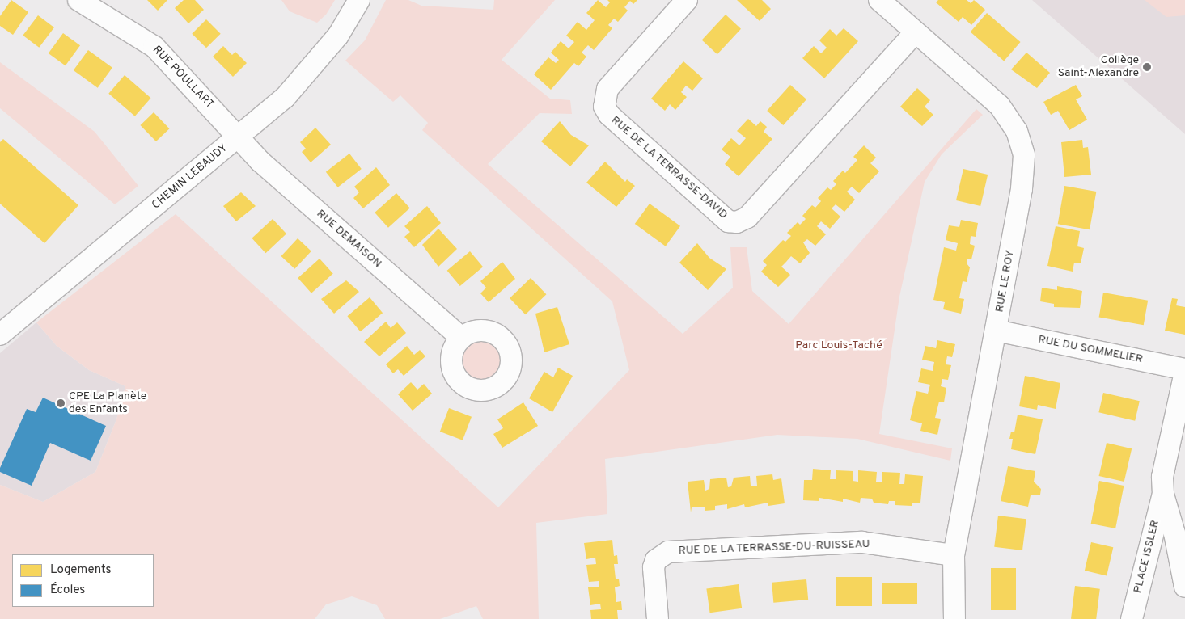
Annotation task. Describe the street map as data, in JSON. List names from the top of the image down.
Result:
{
  "streets": {
    "street": [
      "RUE POULLART",
      "RUE DE LA TERRASSE-DAVID",
      "CHEMIN LEBAUDY",
      "RUE DEMAISON",
      "RUE LE ROY",
      "RUE DU SOMMELIER",
      "RUE DE LA TERRASSE-DU-RUISSEAU",
      "PLACE ISSLER"
    ]
  },
  "crossings": [
    ["RUE POULLART", "CHEMIN LEBAUDY"],
    ["RUE POULLART", "RUE DEMAISON"],
    ["RUE DE LA TERRASSE-DAVID", "RUE LE ROY"],
    ["CHEMIN LEBAUDY", "RUE DEMAISON"],
    ["RUE LE ROY", "RUE DU SOMMELIER"],
    ["RUE LE ROY", "RUE DE LA TERRASSE-DU-RUISSEAU"]
  ],
  "parks": ["Parc Louis-Taché"],
  "places": ["Collège Saint-Alexandre", "CPE La Planète des Enfants"],
  "legend": ["Logements", "Écoles"]
}
